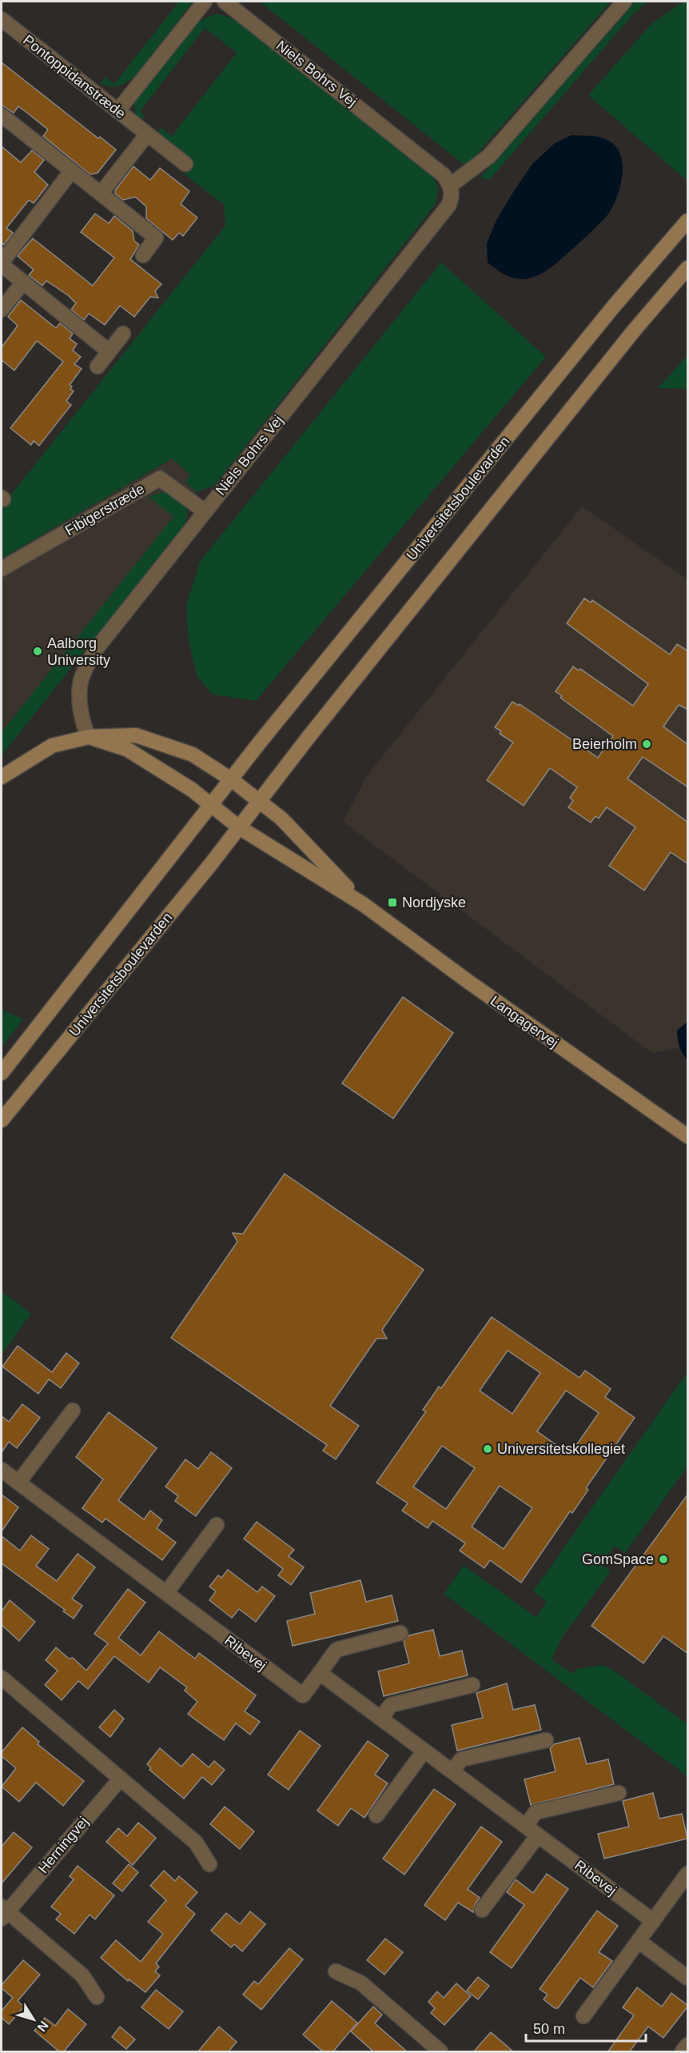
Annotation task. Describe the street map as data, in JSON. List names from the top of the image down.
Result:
{
  "streets": {
    "main road": ["Universitetsboulevarden", "Langagervej"],
    "street": [
      "Niels Bohrs Vej",
      "Pontoppidanstræde",
      "Fibigerstræde",
      "Ribevej",
      "Herningvej"
    ]
  },
  "crossings": [
    ["Niels Bohrs Vej", "Fibigerstræde"],
    ["Universitetsboulevarden", "Langagervej"]
  ],
  "places": {
    "other": [
      "Aalborg University",
      "Beierholm",
      "Universitetskollegiet",
      "GomSpace"
    ],
    "transit": ["Nordjyske"]
  },
  "scale_bar": "50 m",
  "north": "bottom right"
}
